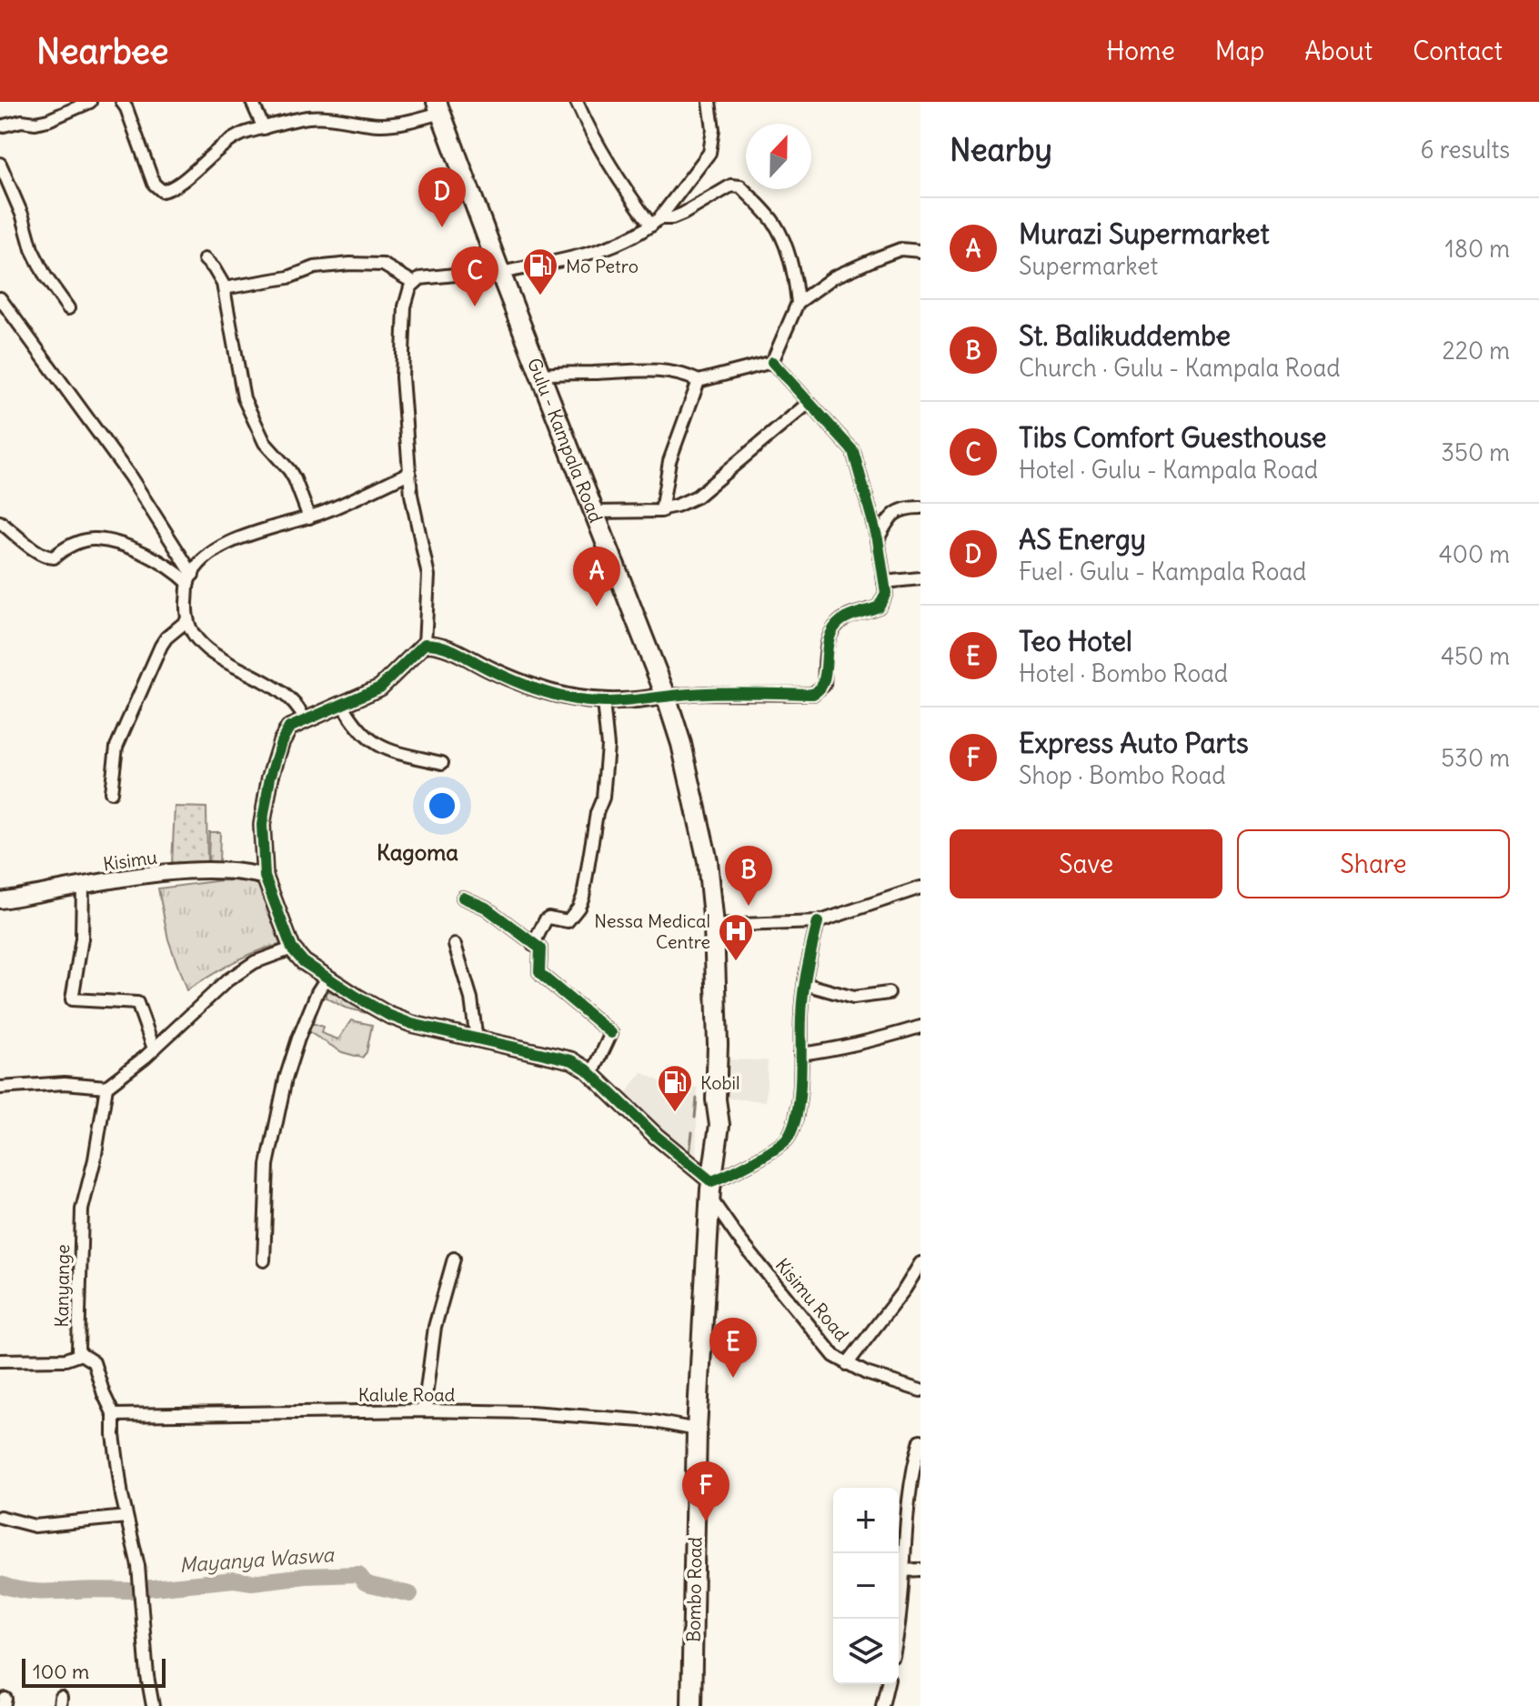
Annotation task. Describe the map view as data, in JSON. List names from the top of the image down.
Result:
{
  "streets": {
    "main road": ["Gulu - Kampala Road", "Bombo Road"],
    "street": [
      "Kisimu",
      "Kanyange",
      "Kisimu Road",
      "Kalule Road"
    ]
  },
  "crossings": [
    ["Gulu - Kampala Road", "Bombo Road"],
    ["Kisimu Road", "Bombo Road"],
    ["Kalule Road", "Bombo Road"]
  ],
  "districts": ["Kagoma"],
  "water": ["Mayanya Waswa"],
  "places": {
    "fuel station": ["Mo Petro", "Kobil"],
    "hospital": ["Nessa Medical Centre"]
  },
  "scale_bar": "100 m",
  "north": "top",
  "page": {
    "header": "Nearbee",
    "nav": [
      "Home",
      "Map",
      "About",
      "Contact"
    ],
    "heading": ["Nearby", "6 results"],
    "pins": [
      "D",
      "C",
      "A",
      "B",
      "E",
      "F"
    ],
    "list": [
      {
        "mark": "A",
        "name": "Murazi Supermarket",
        "note": "Supermarket",
        "value": "180 m"
      },
      {
        "mark": "B",
        "name": "St. Balikuddembe",
        "note": "Church · Gulu - Kampala Road",
        "value": "220 m"
      },
      {
        "mark": "C",
        "name": "Tibs Comfort Guesthouse",
        "note": "Hotel · Gulu - Kampala Road",
        "value": "350 m"
      },
      {
        "mark": "D",
        "name": "AS Energy",
        "note": "Fuel · Gulu - Kampala Road",
        "value": "400 m"
      },
      {
        "mark": "E",
        "name": "Teo Hotel",
        "note": "Hotel · Bombo Road",
        "value": "450 m"
      },
      {
        "mark": "F",
        "name": "Express Auto Parts",
        "note": "Shop · Bombo Road",
        "value": "530 m"
      }
    ],
    "buttons": ["Save", "Share"],
    "map_buttons": ["+", "−"],
    "scale": "100 m"
  }
}
